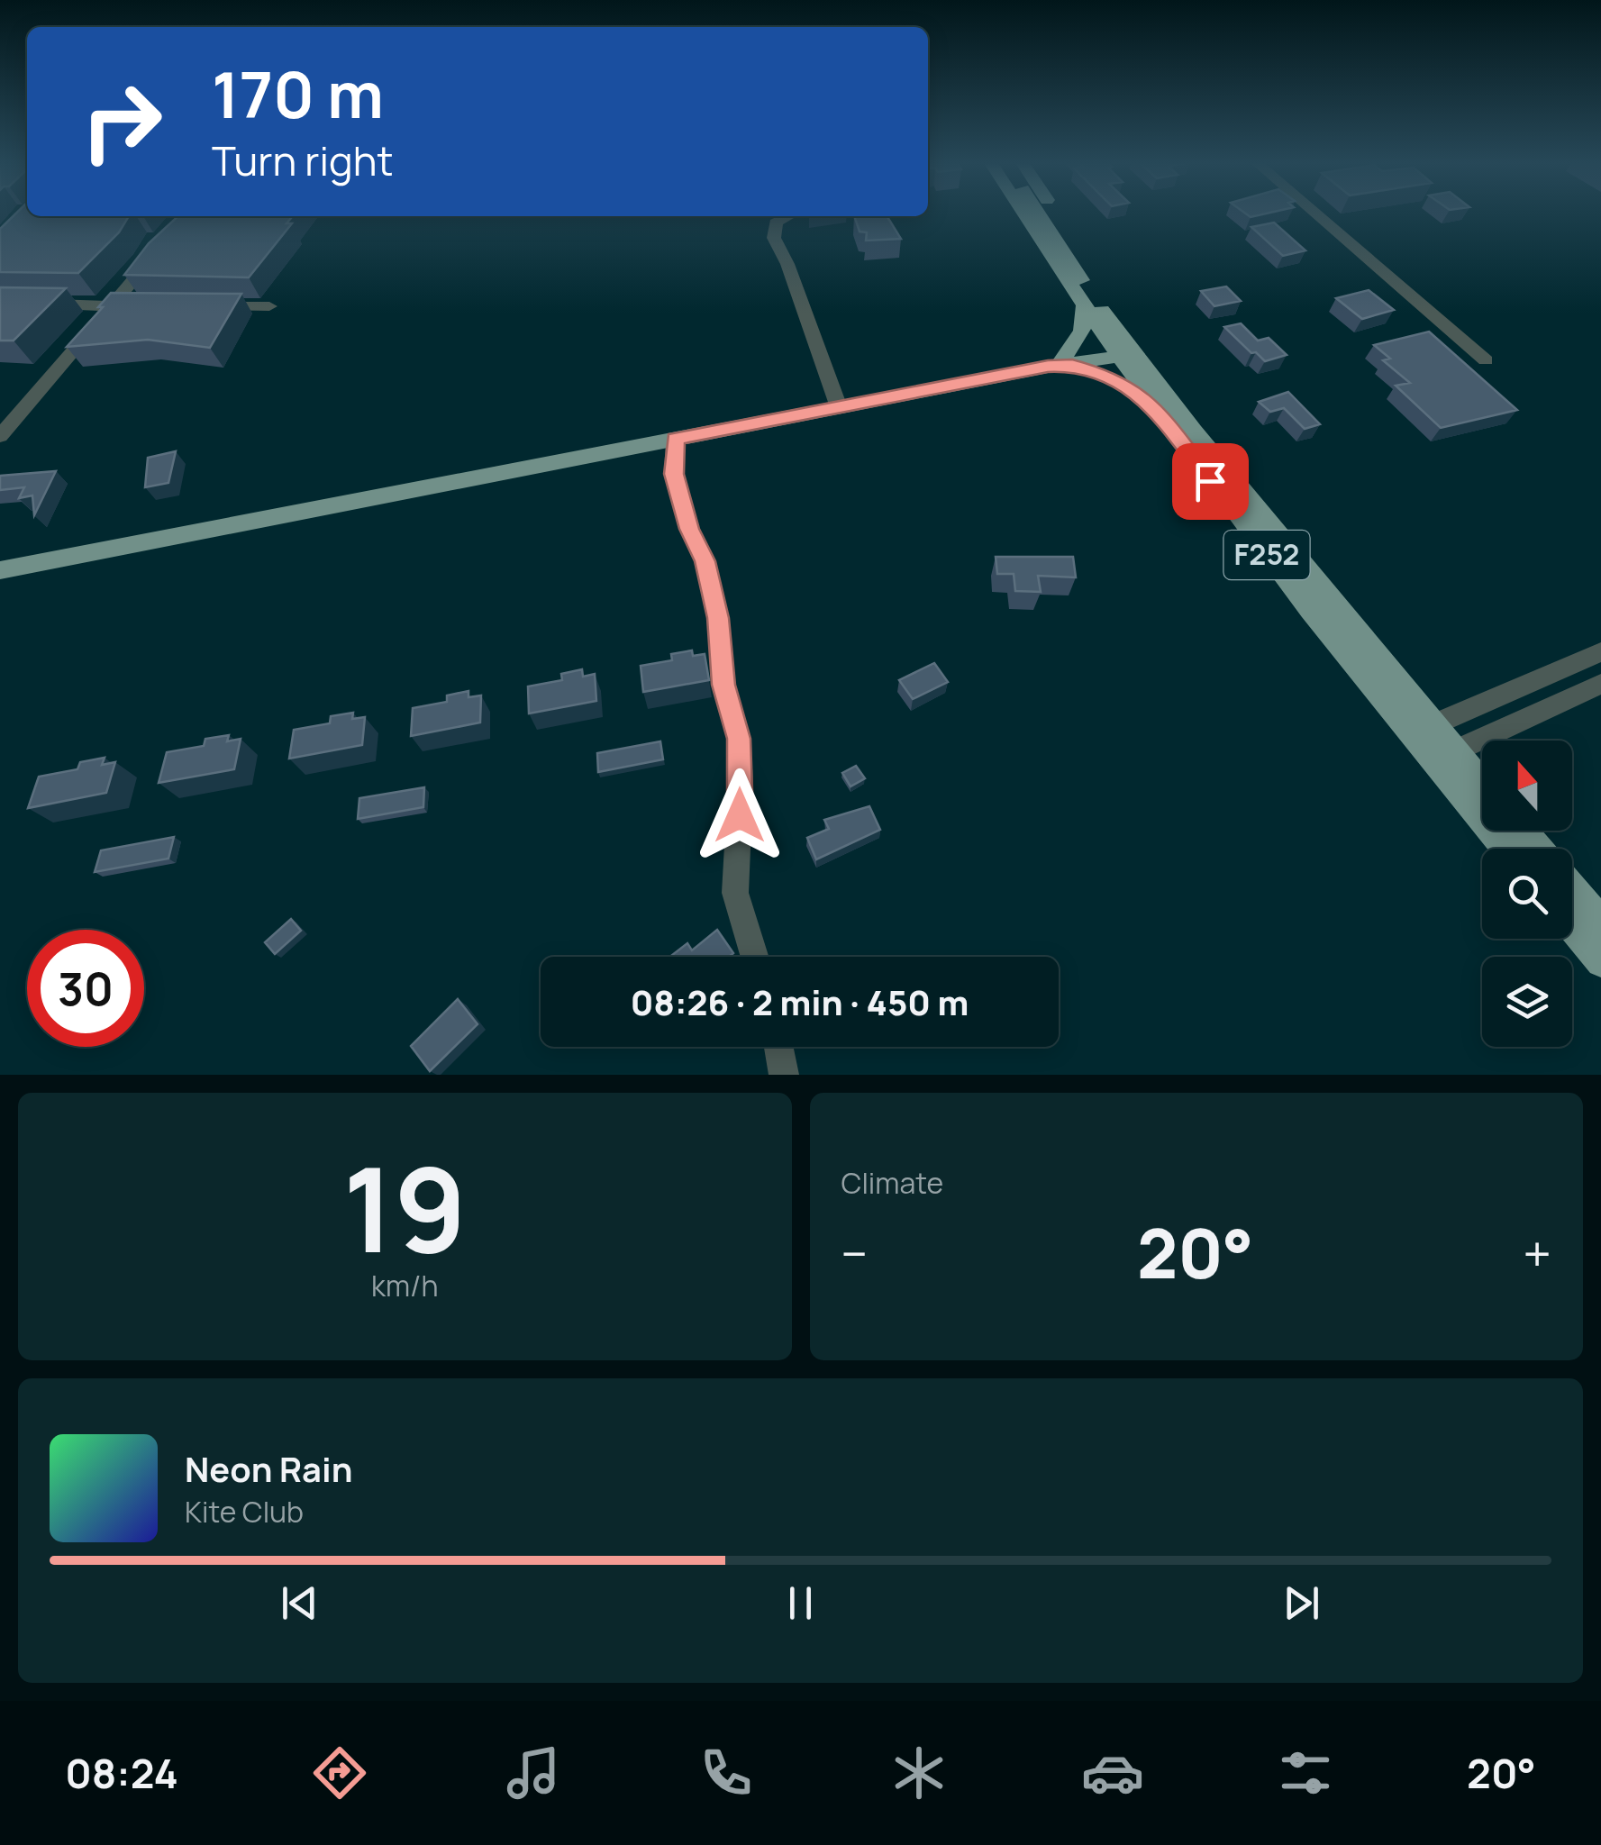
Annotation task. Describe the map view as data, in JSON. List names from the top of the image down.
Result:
{
  "streets": {
    "main road": ["F252"]
  },
  "north": "top",
  "page": {
    "turn": ["170 m", "Turn right"],
    "limit": "30",
    "trip": "08:26 · 2 min · 450 m",
    "tile": [
      ["19", "km/h"],
      "Climate"
    ],
    "heat": ["−", "20°", "+"],
    "song": ["Neon Rain", "Kite Club"],
    "tabs": ["08:24", "20°"]
  }
}
